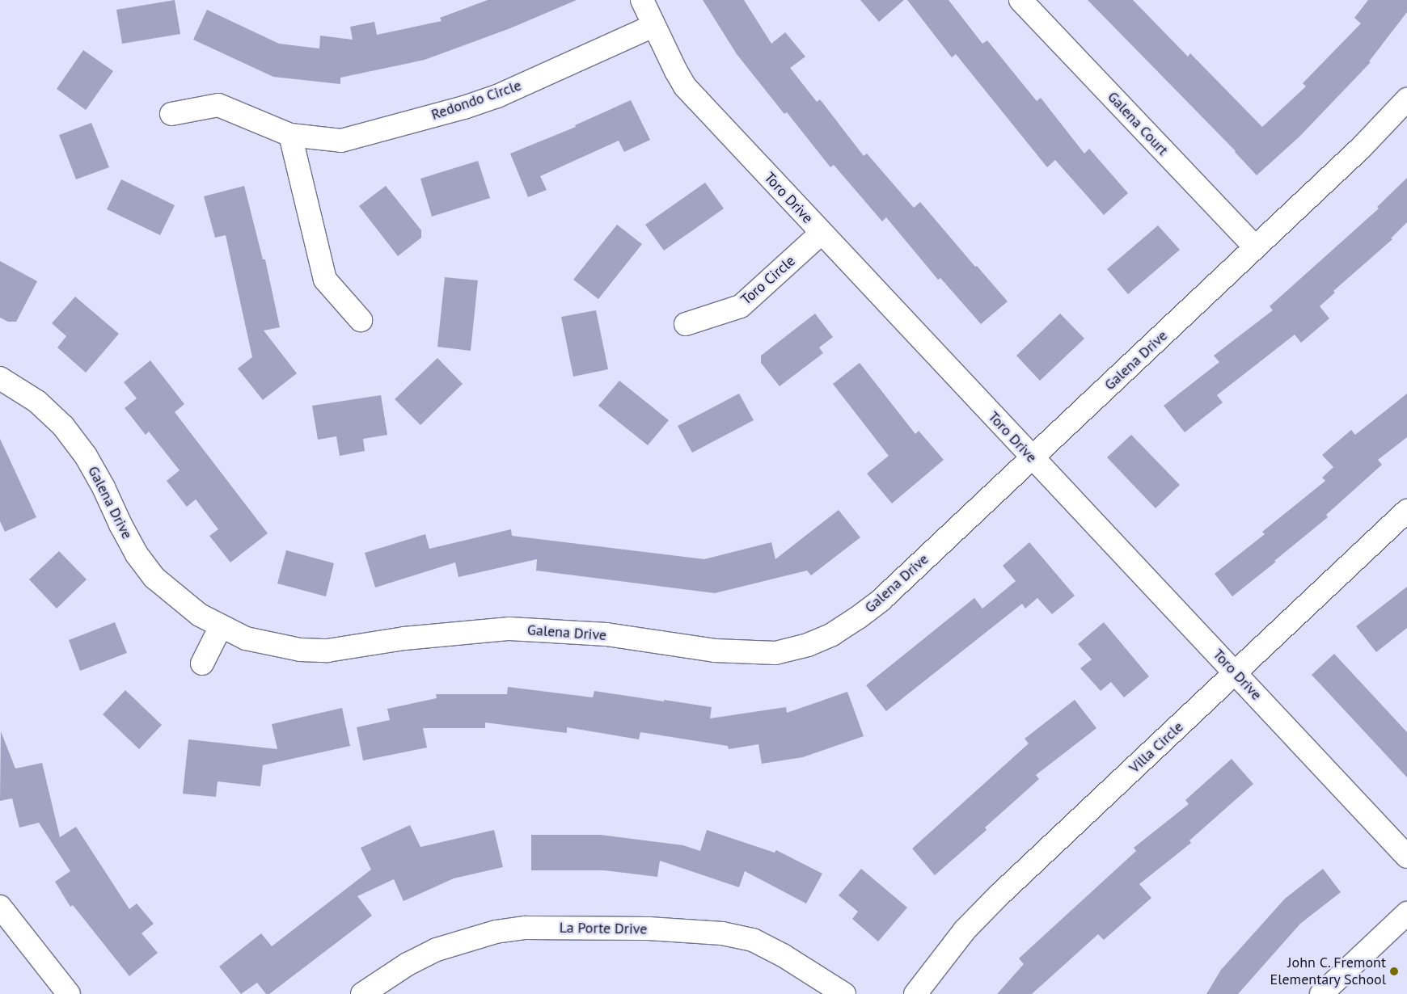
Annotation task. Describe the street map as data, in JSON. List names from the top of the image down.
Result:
{
  "streets": {
    "street": [
      "Redondo Circle",
      "Galena Court",
      "Toro Drive",
      "Toro Circle",
      "Galena Drive",
      "Villa Circle",
      "La Porte Drive"
    ]
  },
  "crossings": [
    ["Redondo Circle", "Toro Drive"],
    ["Galena Court", "Galena Drive"],
    ["Toro Drive", "Toro Circle"],
    ["Toro Drive", "Galena Drive"],
    ["Toro Drive", "Villa Circle"]
  ],
  "places": ["John C. Fremont Elementary School"]
}
